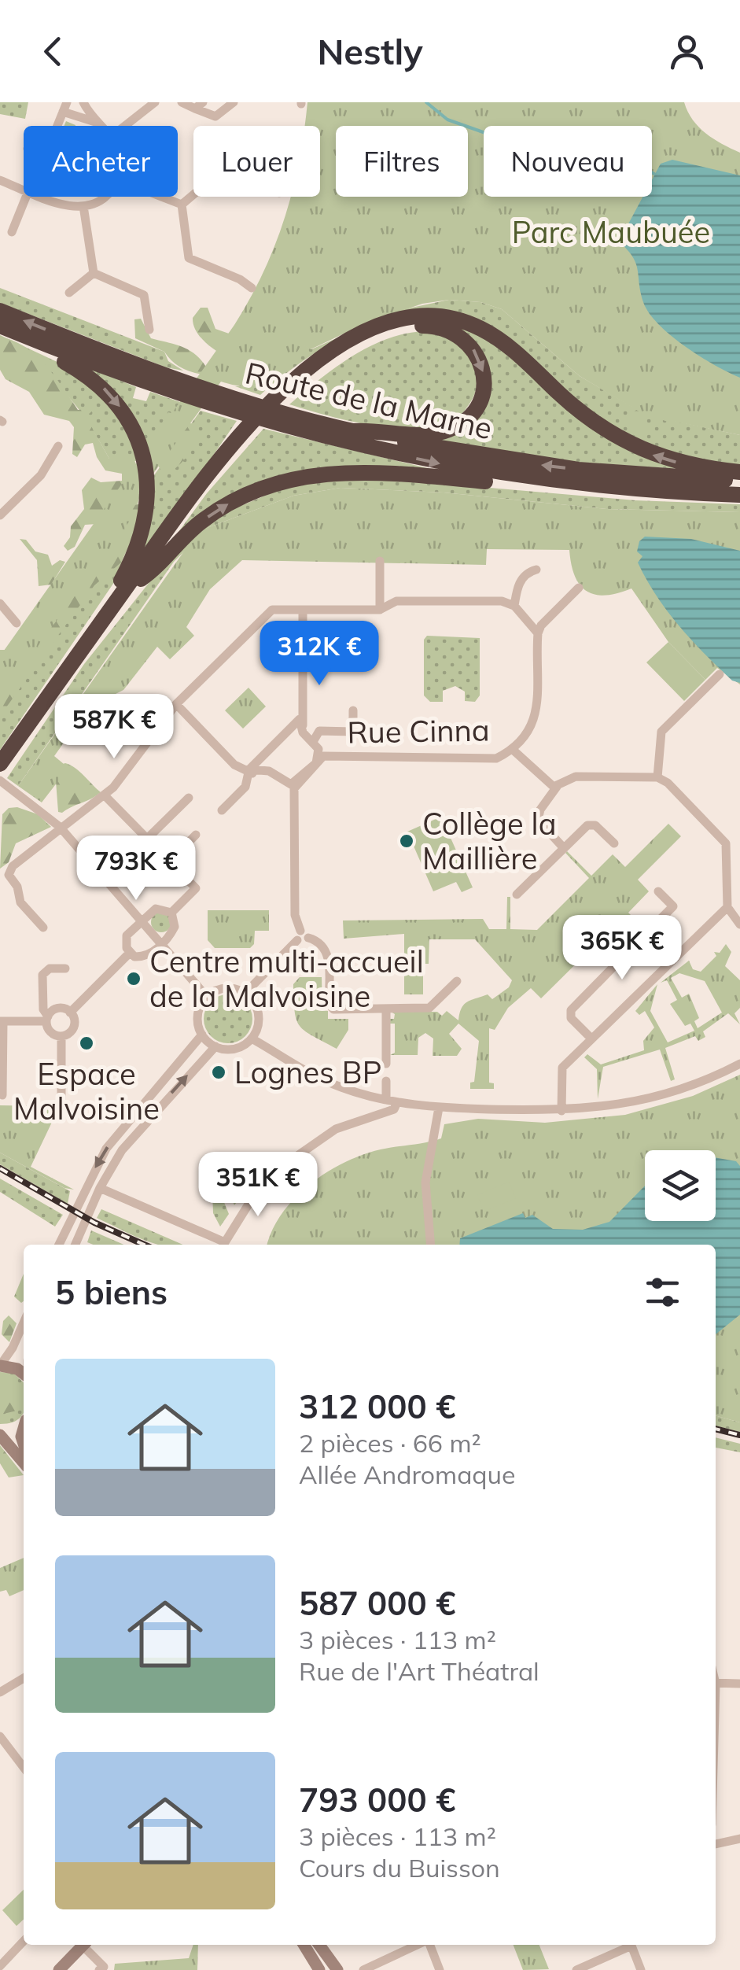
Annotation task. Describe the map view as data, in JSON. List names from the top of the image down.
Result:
{
  "streets": {
    "highway": ["Route de la Marne"],
    "street": ["Rue Cinna"]
  },
  "parks": ["Parc Maubuée"],
  "places": [
    "Collège la Maillière",
    "Centre multi-accueil de la Malvoisine",
    "Espace Malvoisine",
    "Lognes BP"
  ],
  "page": {
    "header": "Nestly",
    "chip": [
      "Acheter",
      "Louer",
      "Filtres",
      "Nouveau"
    ],
    "price": [
      "312K €",
      "587K €",
      "793K €",
      "365K €",
      "351K €"
    ],
    "heading": "5 biens",
    "list": [
      {
        "name": "312 000 €",
        "note": "2 pièces · 66 m² · Allée Andromaque"
      },
      {
        "name": "587 000 €",
        "note": "3 pièces · 113 m² · Rue de l'Art Théatral"
      },
      {
        "name": "793 000 €",
        "note": "3 pièces · 113 m² · Cours du Buisson"
      }
    ]
  }
}
